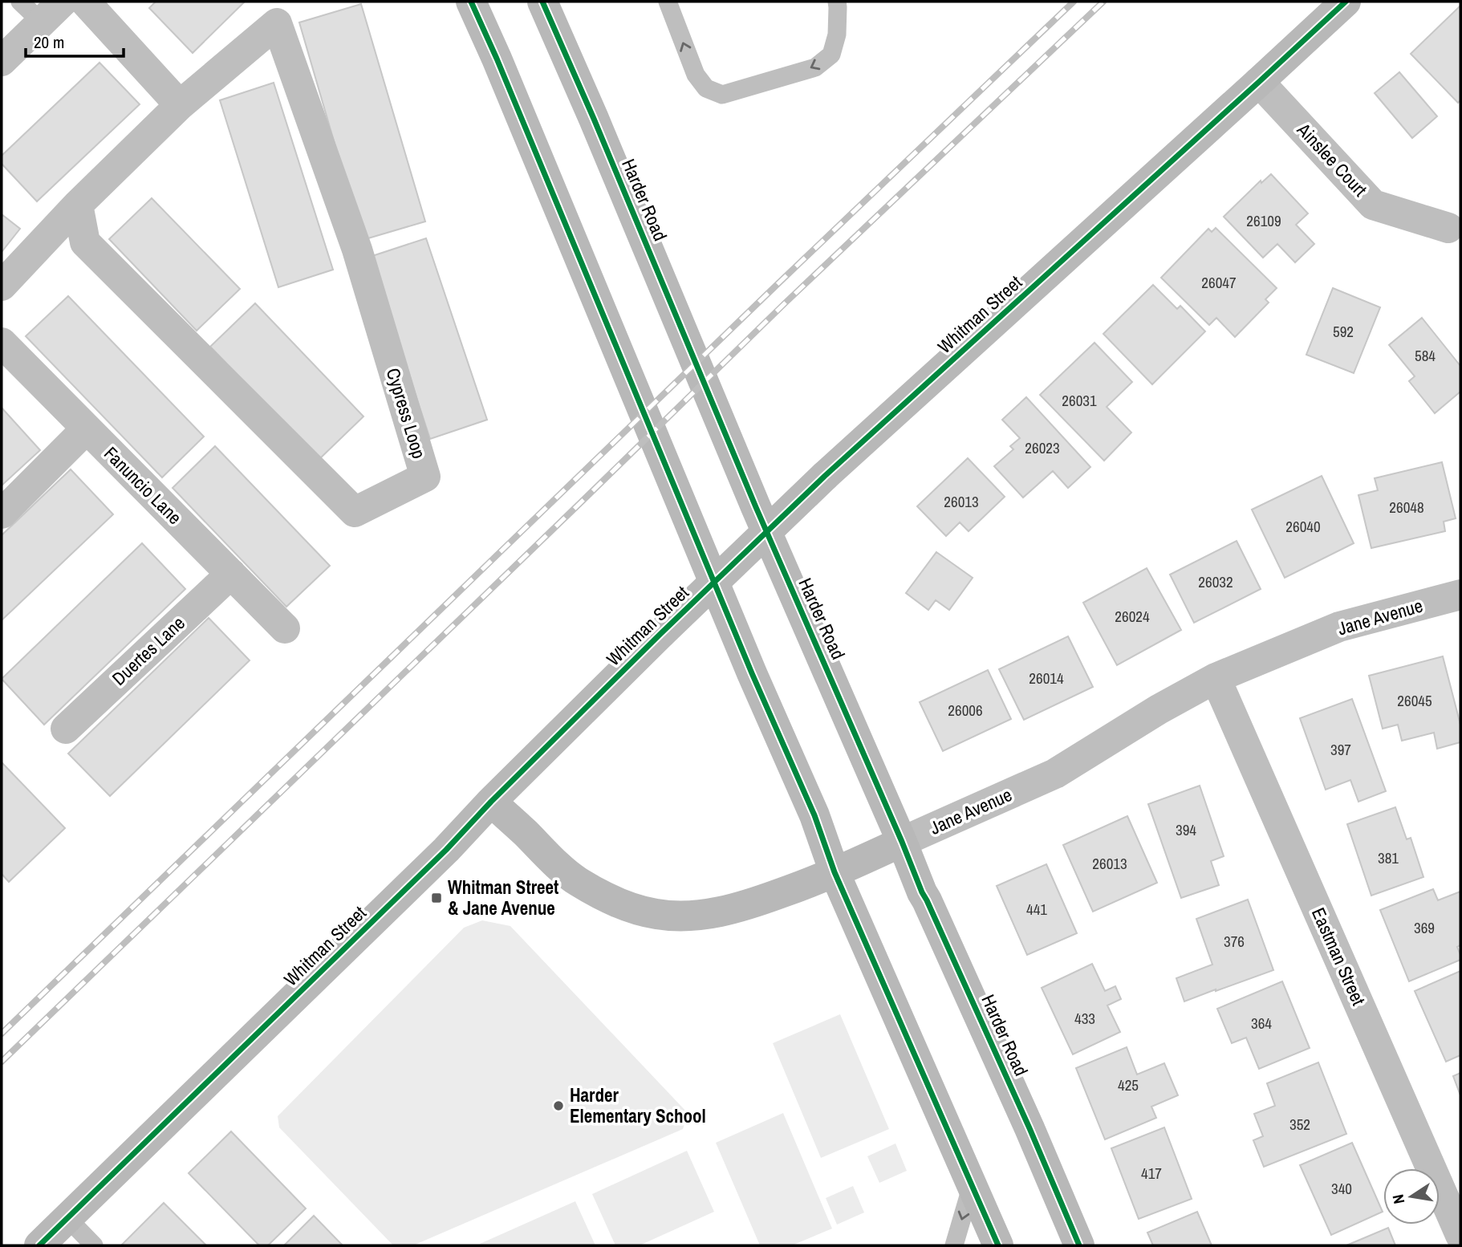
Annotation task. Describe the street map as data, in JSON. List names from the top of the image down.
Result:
{
  "streets": {
    "main road": ["Harder Road", "Whitman Street", "Jane Avenue"],
    "street": [
      "Ainslee Court",
      "Cypress Loop",
      "Fanuncio Lane",
      "Duertes Lane",
      "Eastman Street"
    ]
  },
  "crossings": [
    ["Ainslee Court", "Whitman Street"],
    ["Harder Road", "Jane Avenue"],
    ["Whitman Street", "Jane Avenue"],
    ["Fanuncio Lane", "Duertes Lane"],
    ["Jane Avenue", "Eastman Street"]
  ],
  "places": {
    "transit": ["Whitman Street & Jane Avenue"],
    "other": ["Harder Elementary School"]
  },
  "house_numbers": [
    "26109",
    "26047",
    "592",
    "584",
    "26031",
    "26023",
    "26013",
    "26048",
    "26040",
    "26032",
    "26024",
    "26014",
    "26045",
    "26006",
    "397",
    "394",
    "381",
    "26013",
    "441",
    "369",
    "376",
    "433",
    "364",
    "425",
    "352",
    "417",
    "340"
  ],
  "scale_bar": "20 m",
  "north": "left"
}
